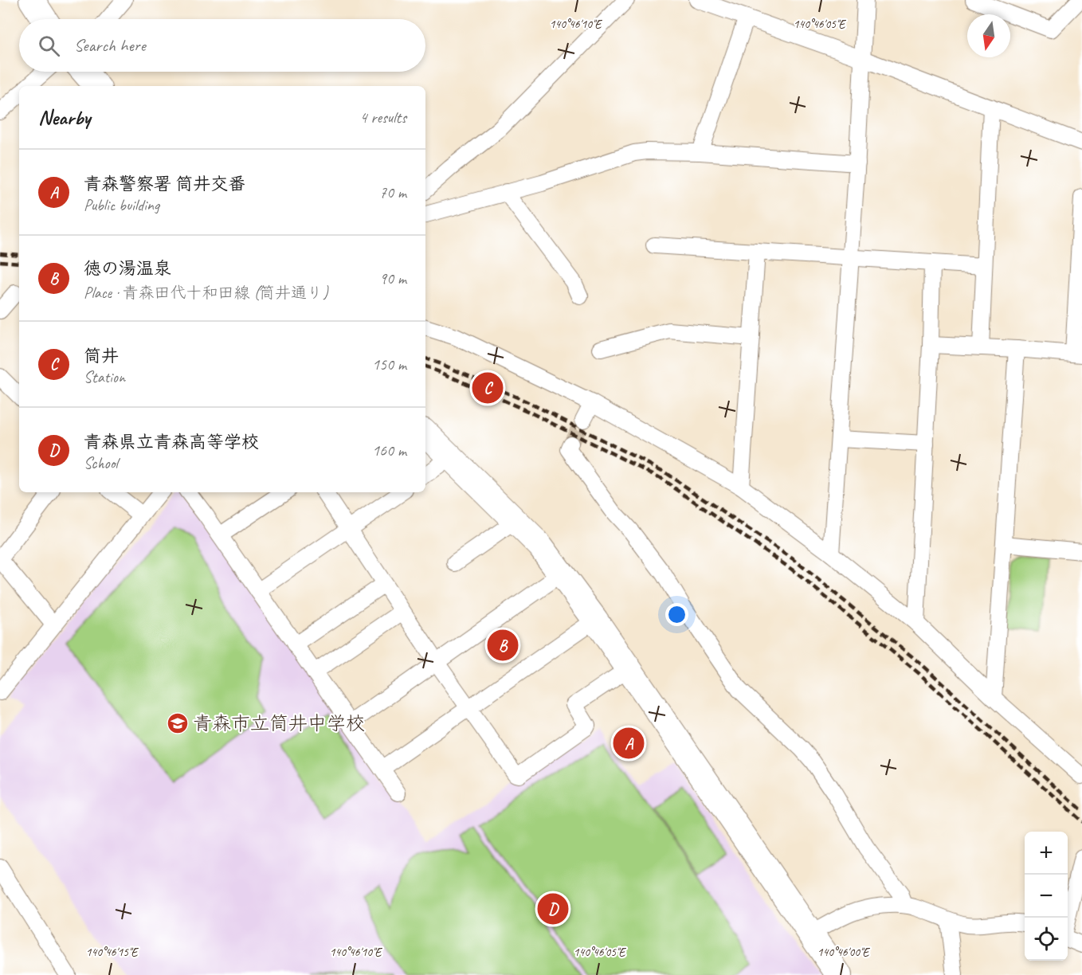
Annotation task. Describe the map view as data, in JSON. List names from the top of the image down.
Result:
{
  "places": {
    "school or university": ["青森市立筒井中学校"]
  },
  "north": "bottom",
  "page": {
    "search": "Search here",
    "heading": ["Nearby", "4 results"],
    "list": [
      {
        "mark": "A",
        "name": "青森警察署 筒井交番",
        "note": "Public building",
        "value": "70 m"
      },
      {
        "mark": "B",
        "name": "徳の湯温泉",
        "note": "Place · 青森田代十和田線 (筒井通り)",
        "value": "90 m"
      },
      {
        "mark": "C",
        "name": "筒井",
        "note": "Station",
        "value": "150 m"
      },
      {
        "mark": "D",
        "name": "青森県立青森高等学校",
        "note": "School",
        "value": "160 m"
      }
    ],
    "pins": [
      "C",
      "B",
      "A",
      "D"
    ],
    "map_buttons": ["+", "−"]
  },
  "coordinates": [
    "140°46'10\"E",
    "140°46'05\"E",
    "140°46'15\"E",
    "140°46'00\"E"
  ]
}
